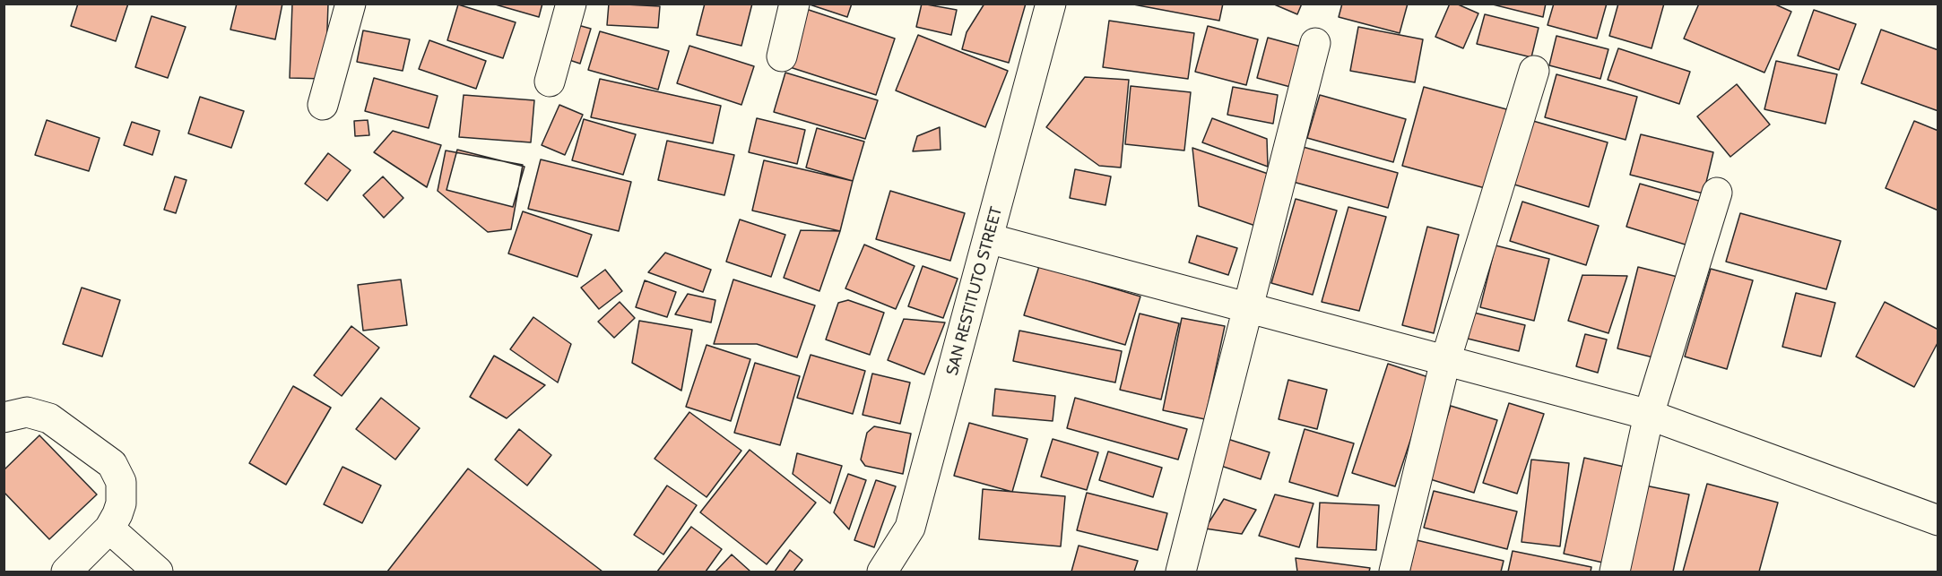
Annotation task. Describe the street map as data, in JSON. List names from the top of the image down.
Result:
{
  "streets": {
    "street": ["SAN RESTITUTO STREET"]
  }
}
